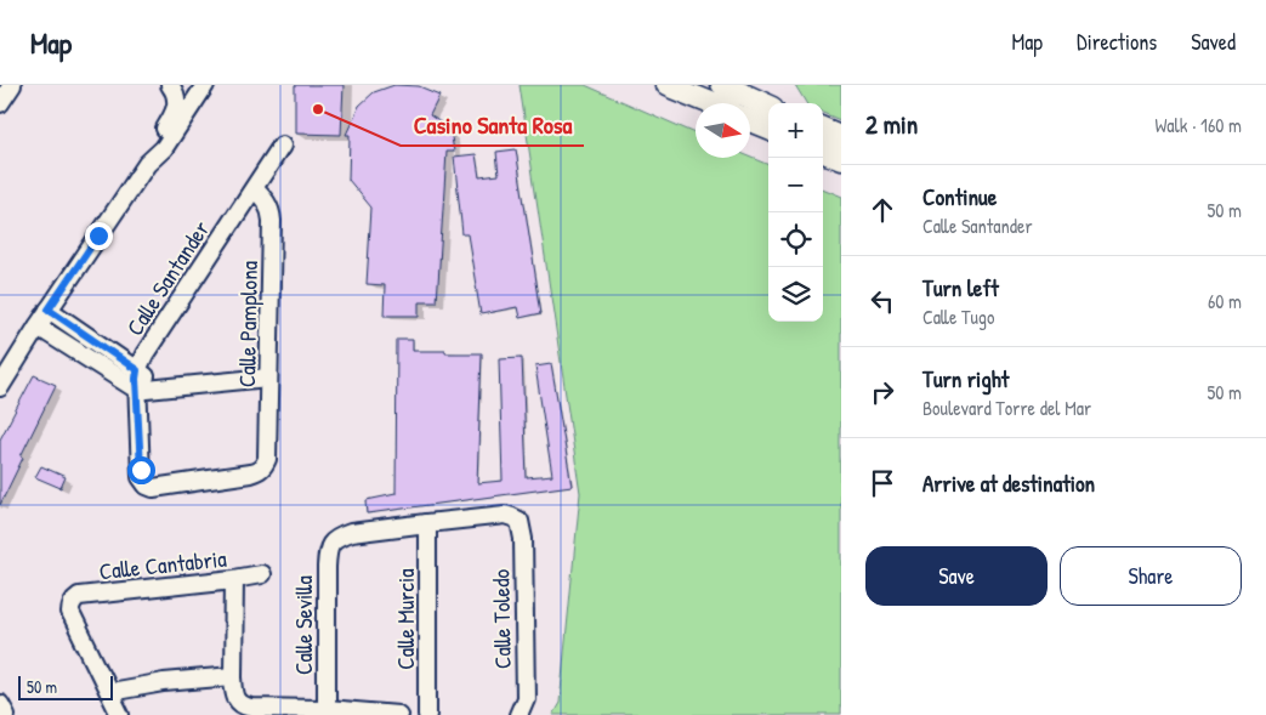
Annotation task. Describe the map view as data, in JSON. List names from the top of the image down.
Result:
{
  "streets": {
    "street": [
      "Calle Santander",
      "Calle Pamplona",
      "Calle Cantabria",
      "Calle Murcia",
      "Calle Toledo",
      "Calle Sevilla"
    ]
  },
  "crossings": [
    ["Calle Santander", "Calle Pamplona"],
    ["Calle Murcia", "Calle Toledo"],
    ["Calle Murcia", "Calle Sevilla"],
    ["Calle Toledo", "Calle Sevilla"]
  ],
  "places": ["Casino Santa Rosa"],
  "scale_bar": "50 m",
  "north": "right",
  "page": {
    "header": "Map",
    "nav": ["Map", "Directions", "Saved"],
    "heading": ["2 min", "Walk · 160 m"],
    "map_buttons": ["+", "−"],
    "list": [
      ["Continue", "Calle Santander", "50 m"],
      ["Turn left", "Calle Tugo", "60 m"],
      ["Turn right", "Boulevard Torre del Mar", "50 m"],
      "Arrive at destination"
    ],
    "buttons": ["Save", "Share"],
    "scale": "50 m"
  }
}
